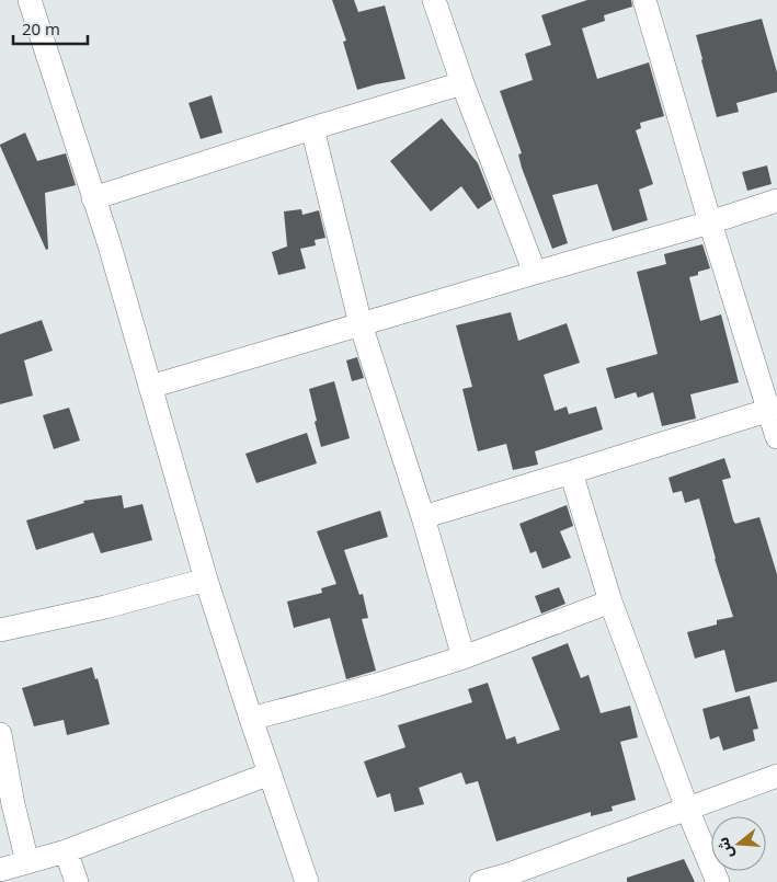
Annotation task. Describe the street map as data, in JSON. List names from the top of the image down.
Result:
{
  "scale_bar": "20 m",
  "north": "left"
}
